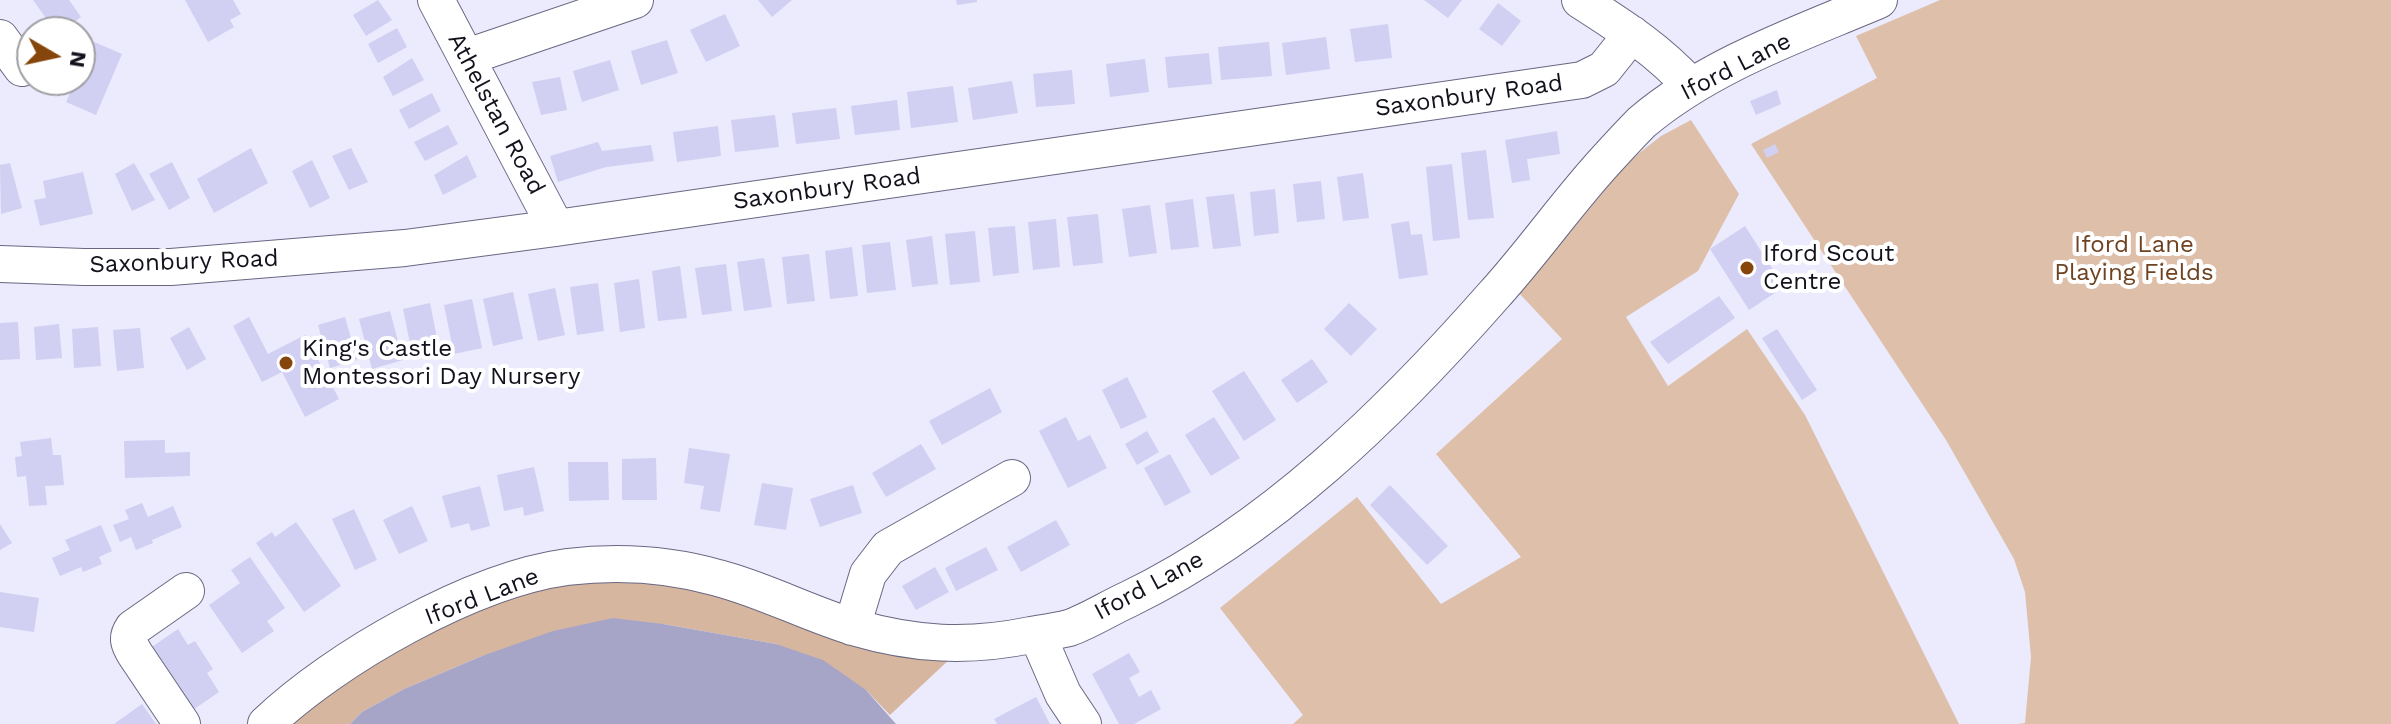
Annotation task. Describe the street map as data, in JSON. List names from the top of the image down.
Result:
{
  "streets": {
    "street": ["Iford Lane", "Saxonbury Road", "Athelstan Road"]
  },
  "crossings": [
    ["Saxonbury Road", "Athelstan Road"]
  ],
  "parks": ["Iford Lane Playing Fields"],
  "places": ["Iford Scout Centre", "King's Castle Montessori Day Nursery"],
  "north": "right"
}
